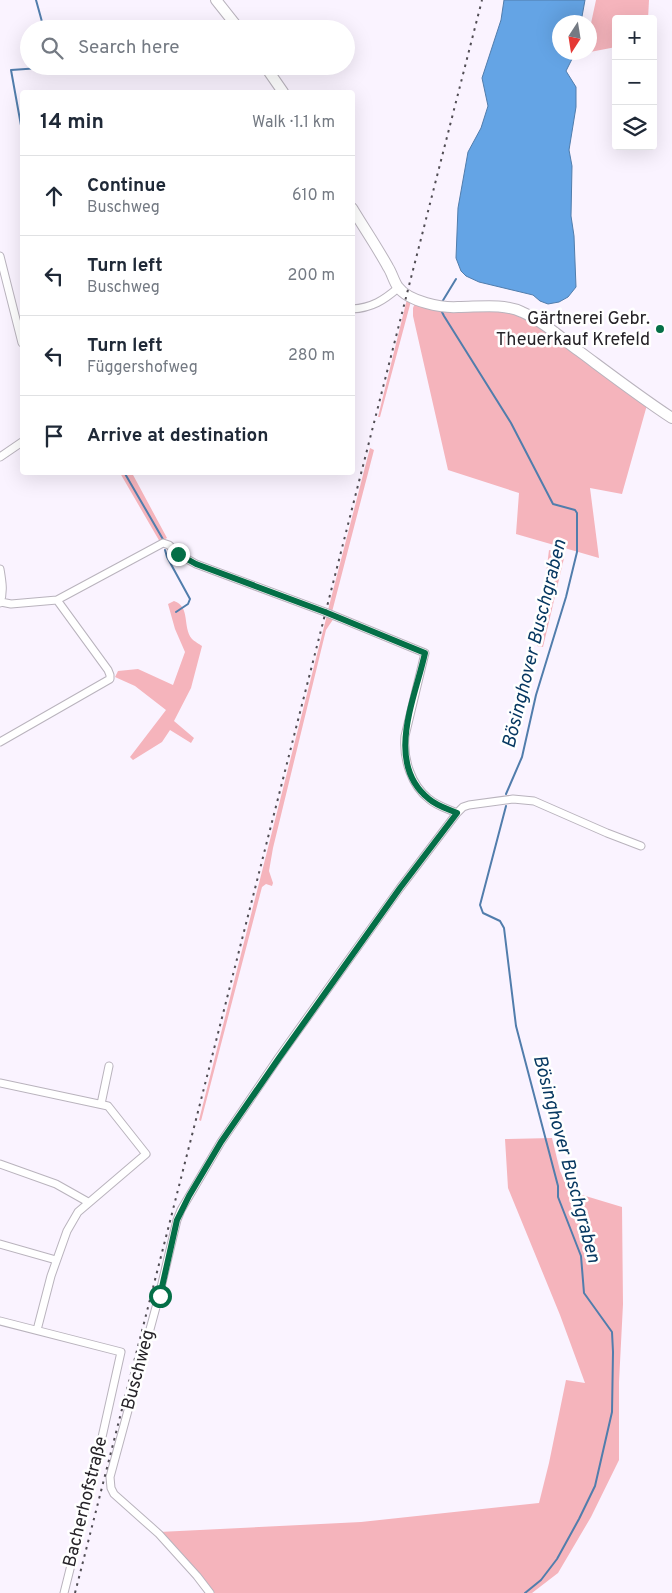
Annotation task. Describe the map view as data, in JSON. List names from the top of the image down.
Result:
{
  "streets": {
    "street": ["Buschweg", "Bacherhofstraße"]
  },
  "water": ["Bösinghover Buschgraben"],
  "places": ["Gärtnerei Gebr. Theuerkauf Krefeld"],
  "north": "bottom",
  "page": {
    "map_buttons": ["+", "−"],
    "search": "Search here",
    "heading": ["14 min", "Walk · 1.1 km"],
    "list": [
      ["Continue", "Buschweg", "610 m"],
      ["Turn left", "Buschweg", "200 m"],
      ["Turn left", "Függershofweg", "280 m"],
      "Arrive at destination"
    ]
  }
}
